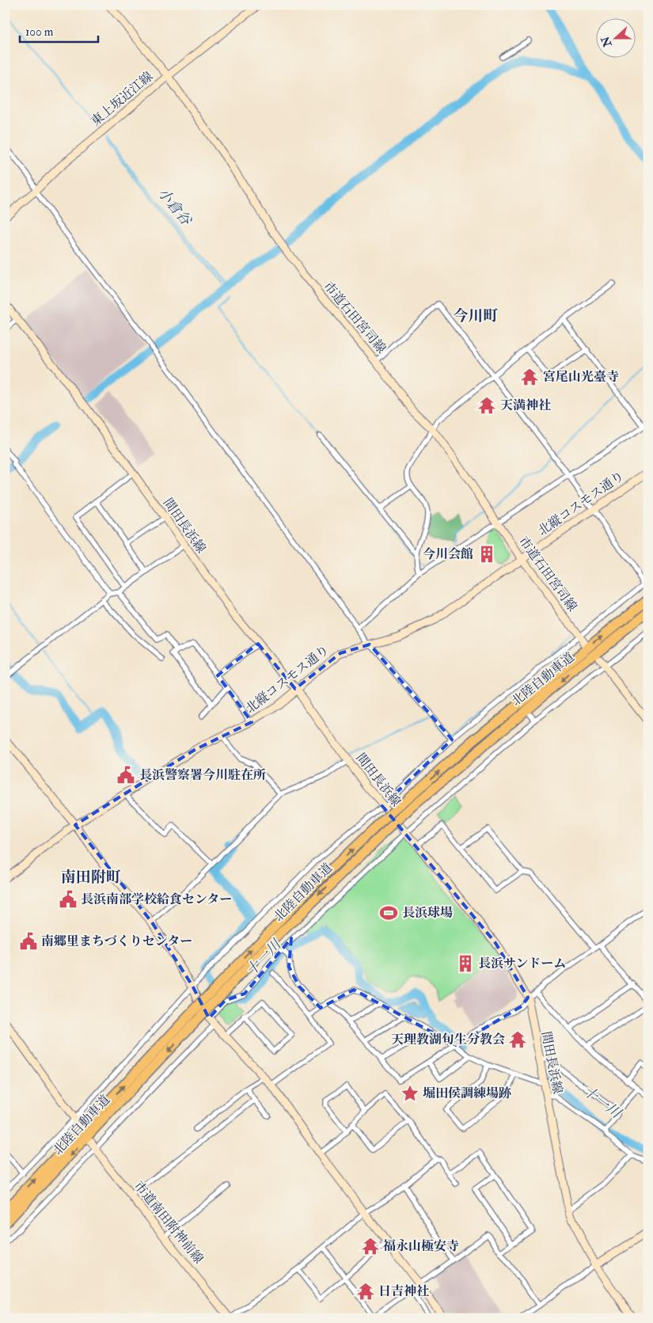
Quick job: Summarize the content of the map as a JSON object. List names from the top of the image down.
{
  "streets": {
    "highway": ["北陸自動車道"],
    "street": [
      "東上坂近江線",
      "市道石田宮司線",
      "北縦コスモス通り",
      "間田長浜線",
      "市道南田附神前線"
    ]
  },
  "crossings": [
    ["東上坂近江線", "市道石田宮司線"],
    ["市道石田宮司線", "北縦コスモス通り"],
    ["北縦コスモス通り", "間田長浜線"]
  ],
  "districts": ["今川町", "南田附町"],
  "water": ["小倉谷", "十一川"],
  "places": {
    "temple": [
      "宮尾山光臺寺",
      "天満神社",
      "天理教湖旬生分教会",
      "福永山極安寺",
      "日吉神社"
    ],
    "building": ["今川会館", "長浜サンドーム"],
    "public building": ["長浜警察署今川駐在所", "長浜南部学校給食センター", "南郷里まちづくりセンター"],
    "sports": ["長浜球場"],
    "place": ["堀田侯調練場跡"]
  },
  "scale_bar": "100 m",
  "north": "left"
}
